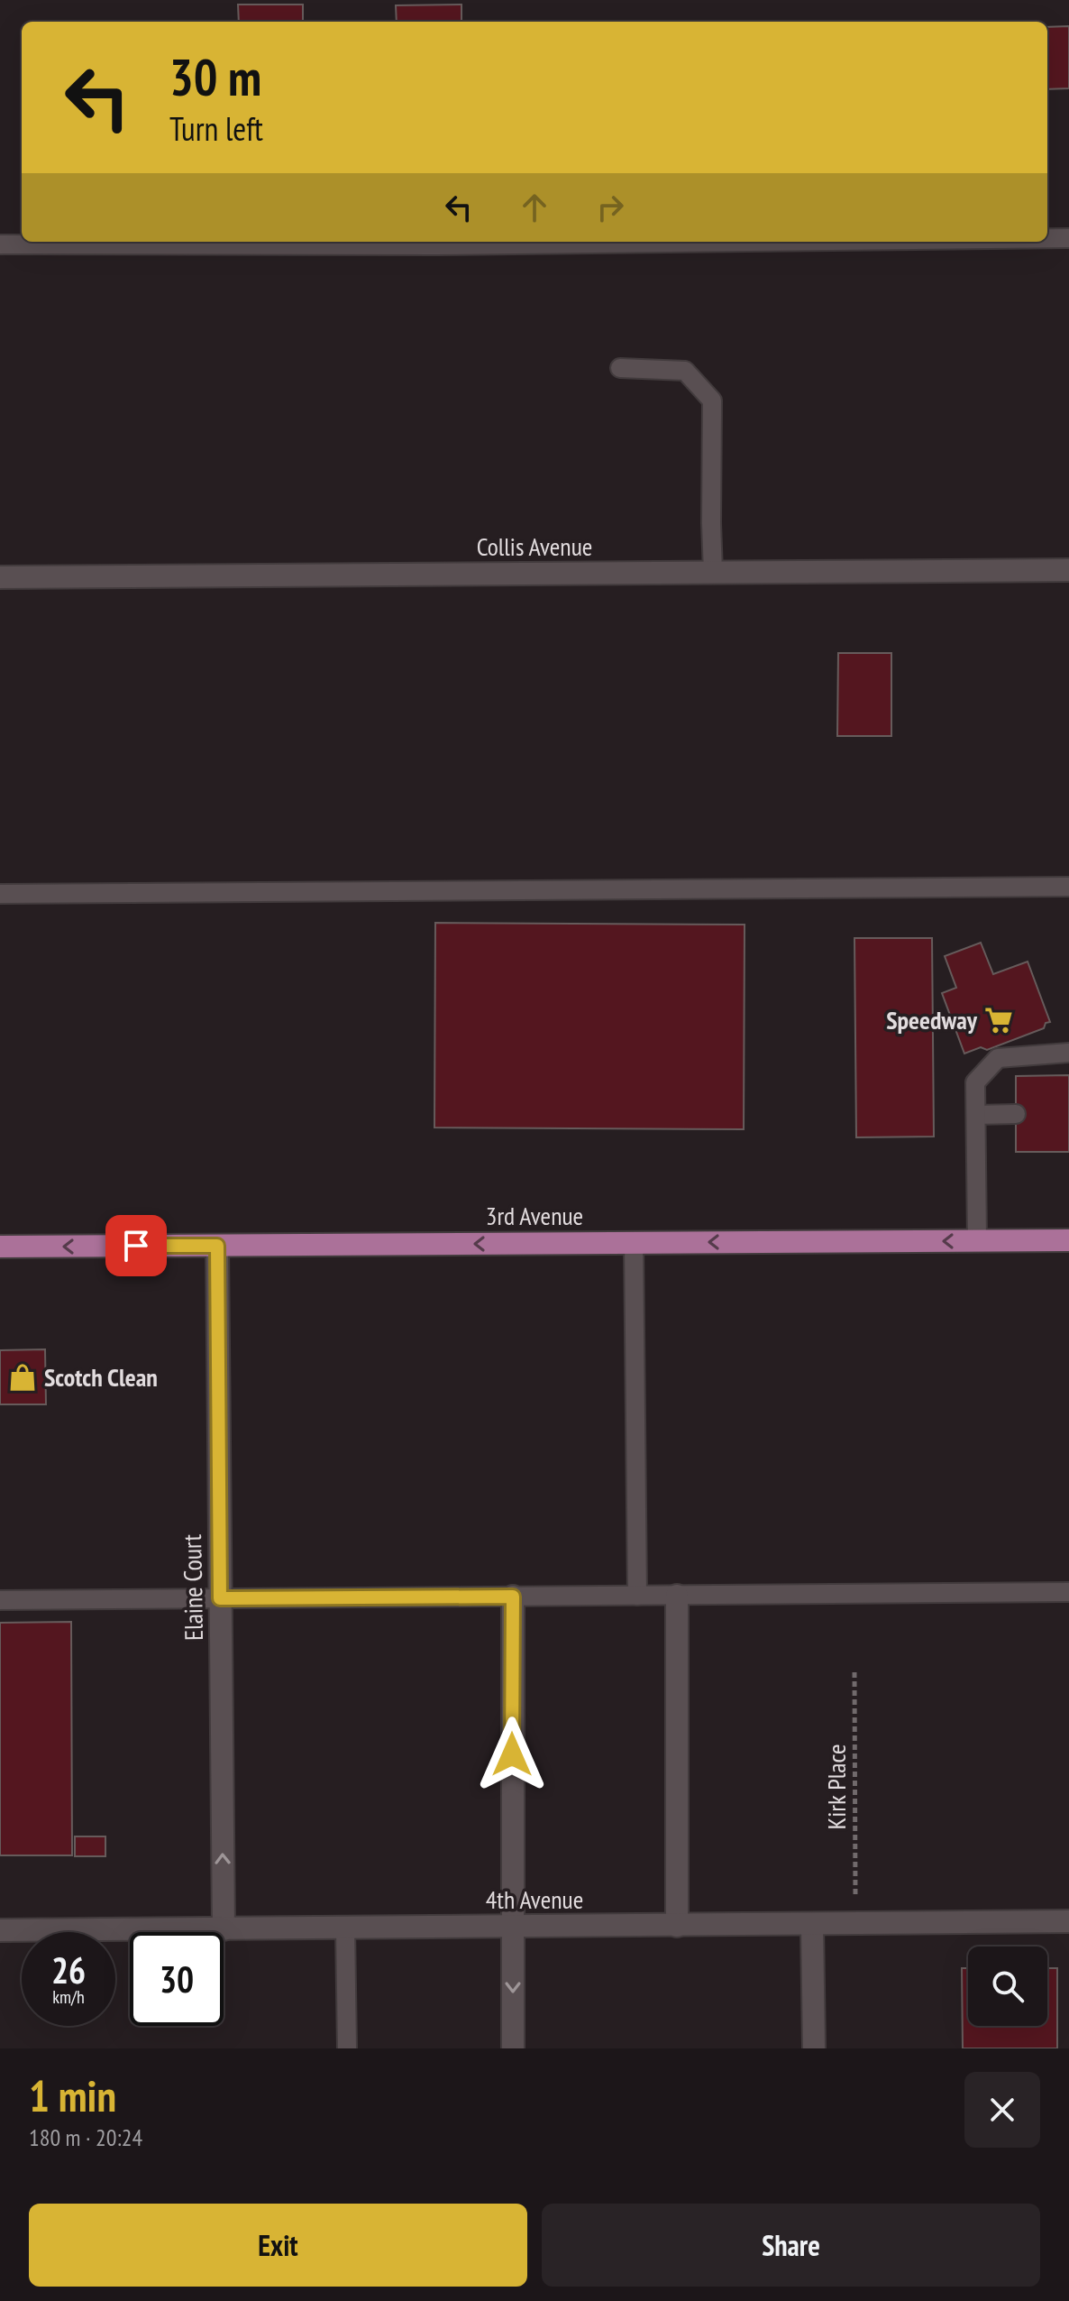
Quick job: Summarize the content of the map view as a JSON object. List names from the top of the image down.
{
  "streets": {
    "main road": ["3rd Avenue"],
    "street": ["Collis Avenue", "Elaine Court", "4th Avenue"],
    "path": ["Kirk Place"]
  },
  "crossings": [
    ["3rd Avenue", "Elaine Court"],
    ["Elaine Court", "4th Avenue"]
  ],
  "one_way": ["3rd Avenue", "Elaine Court"],
  "places": {
    "supermarket": ["Speedway"],
    "shop": ["Scotch Clean"]
  },
  "page": {
    "turn": ["30 m", "Turn left"],
    "speed": "26 km/h",
    "limit": "30",
    "heading": ["1 min", "180 m · 20:24"],
    "buttons": ["Exit", "Share"]
  }
}
